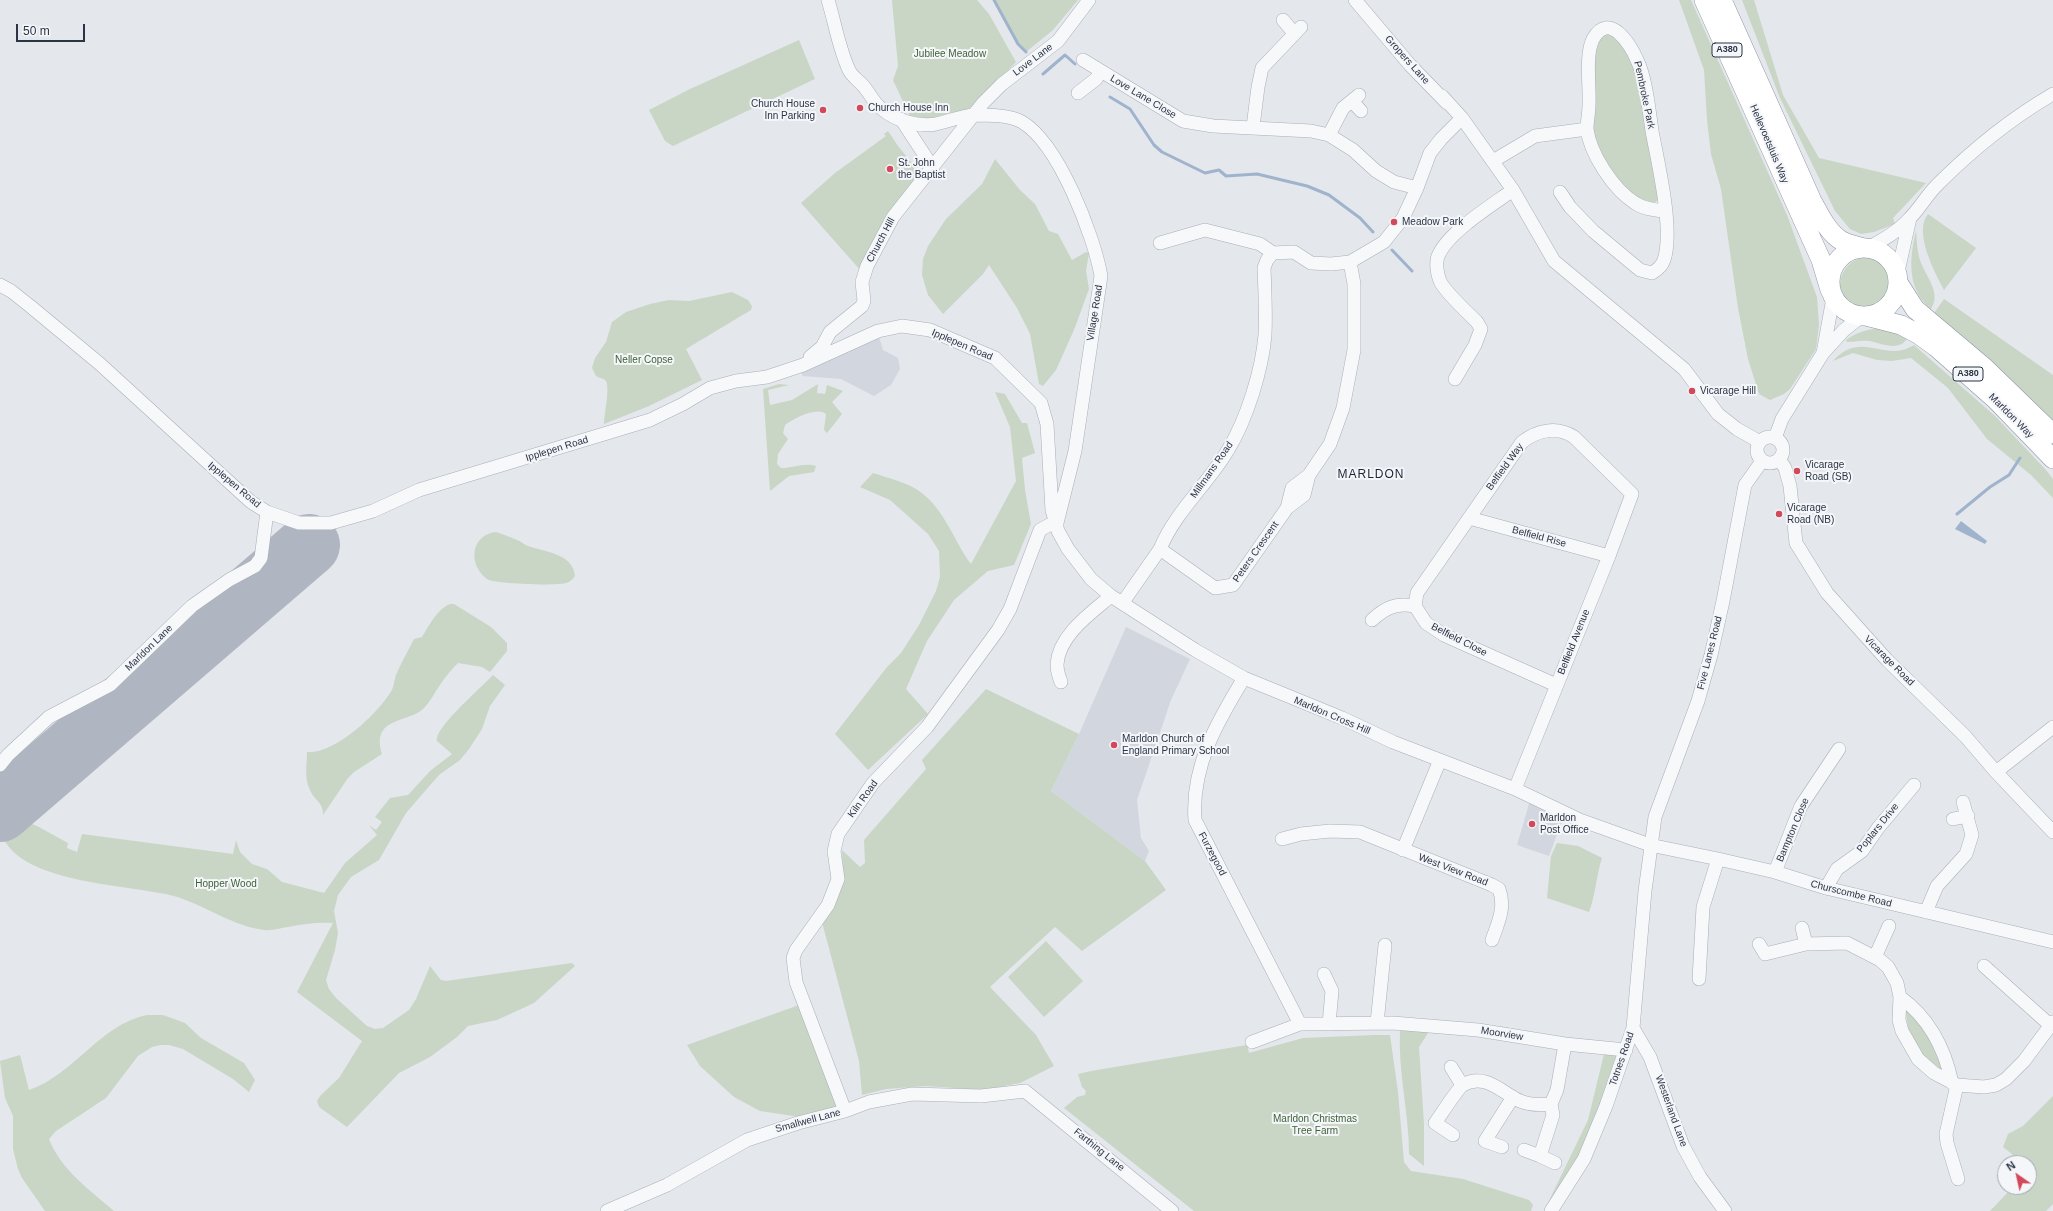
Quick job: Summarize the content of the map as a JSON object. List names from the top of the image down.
{
  "streets": {
    "highway": ["A380", "Hellevoetsluis Way", "Marldon Way"],
    "street": [
      "Love Lane",
      "Gropers Lane",
      "Pembroke Park",
      "Love Lane Close",
      "Church Hill",
      "Village Road",
      "Ipplepen Road",
      "Belfield Way",
      "Millmans Road",
      "Belfield Rise",
      "Peters Crescent",
      "Belfield Close",
      "Belfield Avenue",
      "Marldon Lane",
      "Five Lanes Road",
      "Vicarage Road",
      "Marldon Cross Hill",
      "Kiln Road",
      "Poplars Drive",
      "Bampton Close",
      "Furzegood",
      "West View Road",
      "Churscombe Road",
      "Moorview",
      "Totnes Road",
      "Westerland Lane",
      "Smallwell Lane",
      "Farthing Lane"
    ]
  },
  "crossings": [
    ["Love Lane", "Church Hill"],
    ["Love Lane", "Village Road"],
    ["Hellevoetsluis Way", "Marldon Way"],
    ["Church Hill", "Village Road"],
    ["Church Hill", "Ipplepen Road"],
    ["Village Road", "Ipplepen Road"],
    ["Village Road", "Marldon Cross Hill"],
    ["Village Road", "Kiln Road"],
    ["Ipplepen Road", "Marldon Lane"],
    ["Ipplepen Road", "Marldon Cross Hill"],
    ["Ipplepen Road", "Kiln Road"],
    ["Belfield Way", "Belfield Rise"],
    ["Belfield Way", "Belfield Close"],
    ["Belfield Way", "Belfield Avenue"],
    ["Millmans Road", "Peters Crescent"],
    ["Millmans Road", "Marldon Cross Hill"],
    ["Belfield Rise", "Belfield Avenue"],
    ["Belfield Close", "Belfield Avenue"],
    ["Belfield Avenue", "Marldon Cross Hill"],
    ["Five Lanes Road", "Vicarage Road"],
    ["Five Lanes Road", "Marldon Cross Hill"],
    ["Five Lanes Road", "Churscombe Road"],
    ["Five Lanes Road", "Totnes Road"],
    ["Marldon Cross Hill", "Kiln Road"],
    ["Marldon Cross Hill", "Furzegood"],
    ["Marldon Cross Hill", "Churscombe Road"],
    ["Marldon Cross Hill", "Totnes Road"],
    ["Kiln Road", "Smallwell Lane"],
    ["Poplars Drive", "Churscombe Road"],
    ["Bampton Close", "Churscombe Road"],
    ["Furzegood", "Moorview"],
    ["Churscombe Road", "Totnes Road"],
    ["Moorview", "Totnes Road"],
    ["Totnes Road", "Westerland Lane"],
    ["Smallwell Lane", "Farthing Lane"]
  ],
  "districts": ["MARLDON"],
  "parks": [
    "Jubilee Meadow",
    "Neller Copse",
    "Hopper Wood",
    "Marldon Christmas Tree Farm"
  ],
  "places": [
    "Church House Inn",
    "Church House Inn Parking",
    "St. John the Baptist",
    "Meadow Park",
    "Vicarage Hill",
    "Vicarage Road (SB)",
    "Vicarage Road (NB)",
    "Marldon Church of England Primary School",
    "Marldon Post Office"
  ],
  "scale_bar": "50 m",
  "north": "top left"
}
